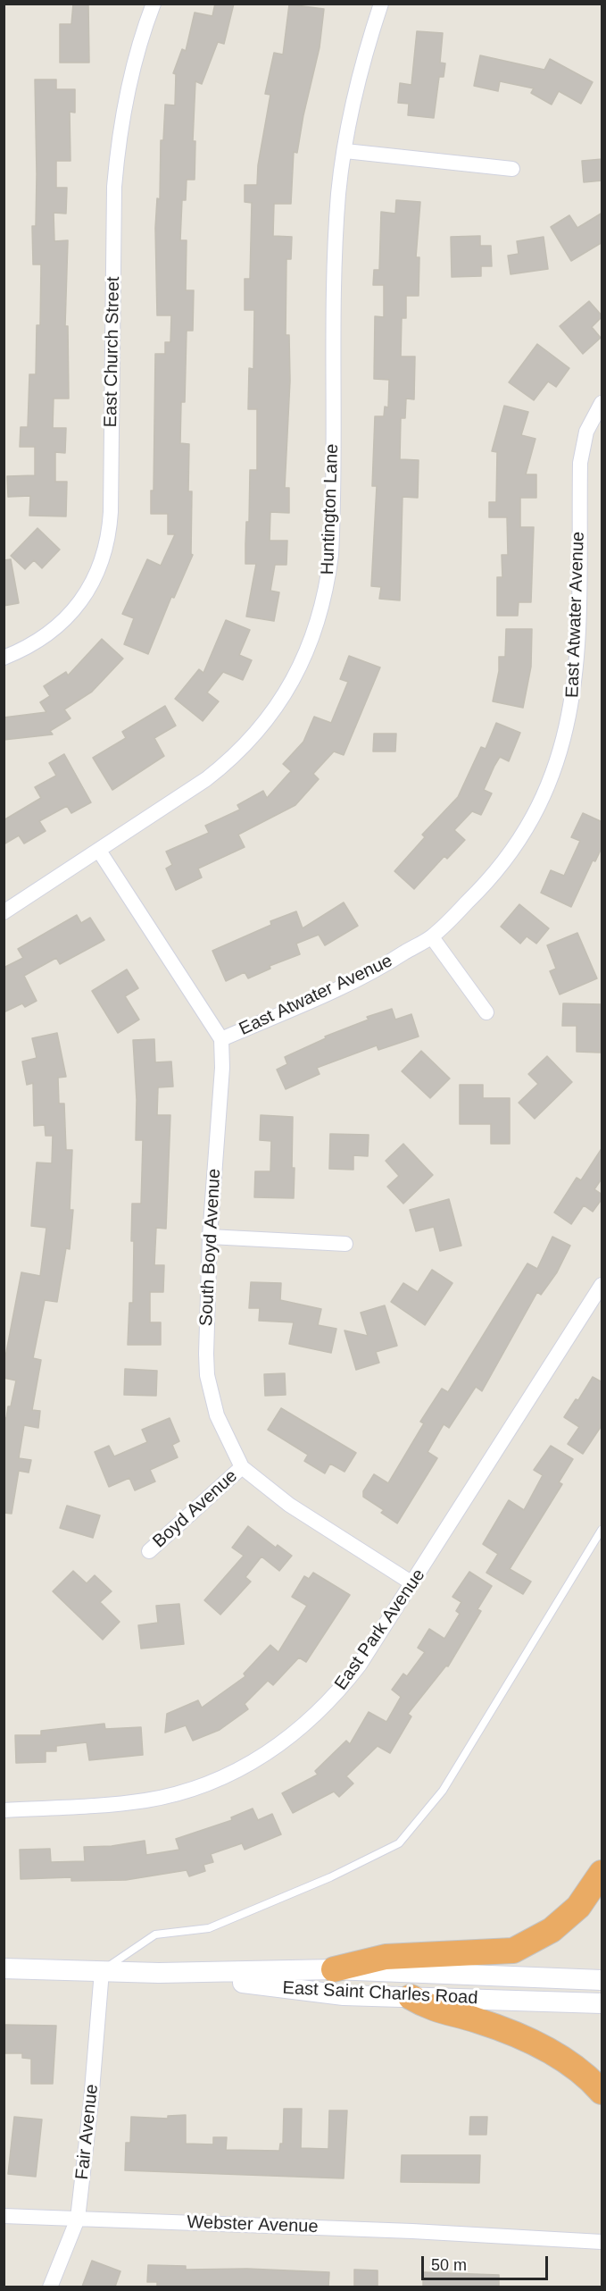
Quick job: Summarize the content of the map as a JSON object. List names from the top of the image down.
{
  "streets": {
    "main road": ["East Saint Charles Road"],
    "street": [
      "East Church Street",
      "Huntington Lane",
      "East Atwater Avenue",
      "South Boyd Avenue",
      "Boyd Avenue",
      "East Park Avenue",
      "Fair Avenue",
      "Webster Avenue"
    ]
  },
  "crossings": [
    ["East Atwater Avenue", "South Boyd Avenue"],
    ["South Boyd Avenue", "Boyd Avenue"],
    ["South Boyd Avenue", "East Park Avenue"],
    ["East Saint Charles Road", "Fair Avenue"],
    ["Fair Avenue", "Webster Avenue"]
  ],
  "scale_bar": "50 m"
}
